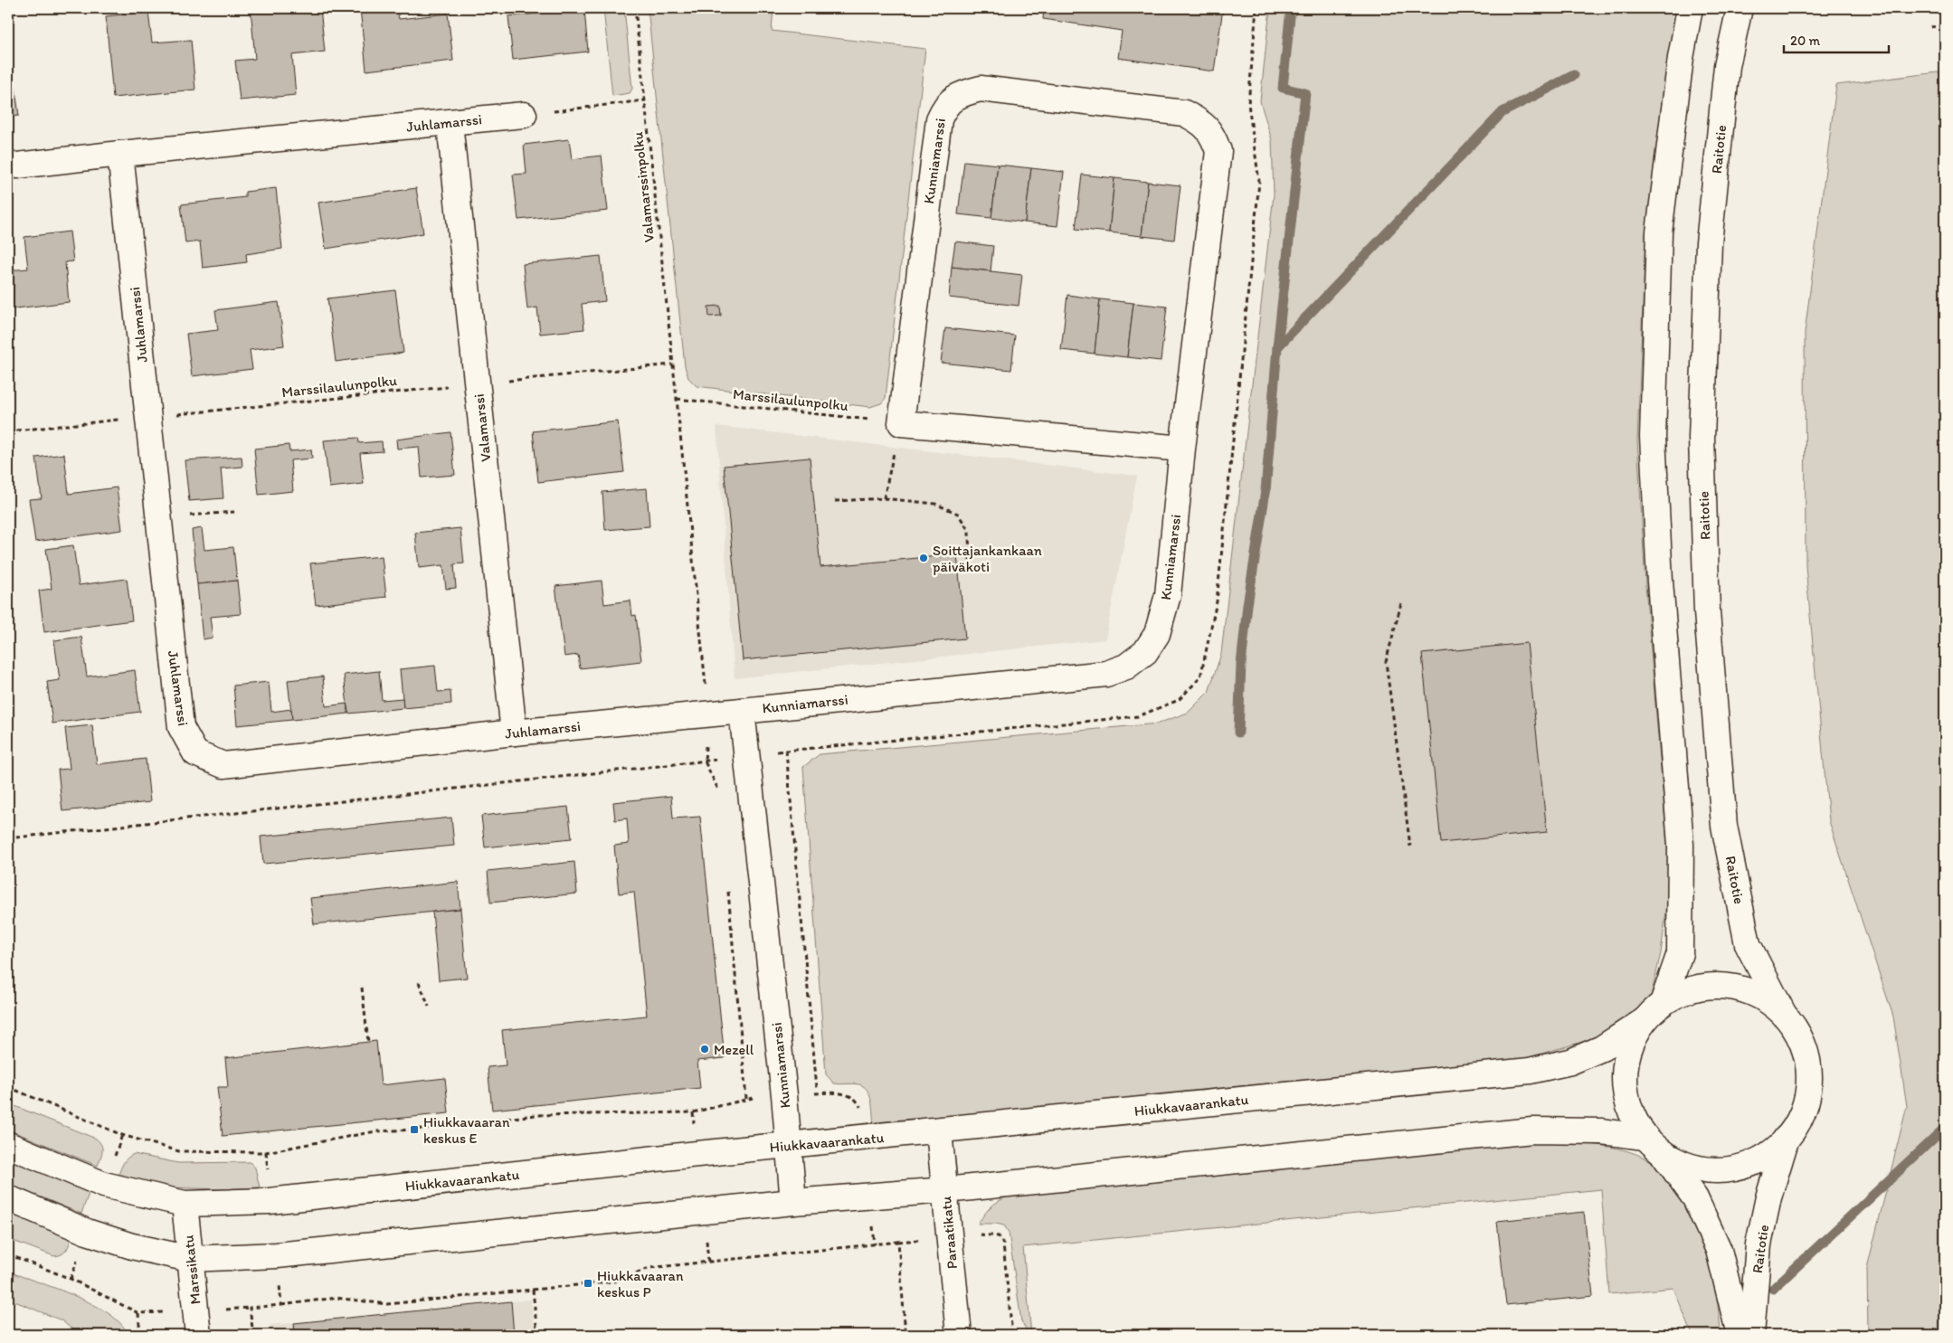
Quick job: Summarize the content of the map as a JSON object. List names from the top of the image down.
{
  "streets": {
    "street": [
      "Juhlamarssi",
      "Raitotie",
      "Kunniamarssi",
      "Valamarssi",
      "Hiukkavaarankatu",
      "Paraatikatu",
      "Marssikatu"
    ],
    "path": ["Valamarssinpolku", "Marssilaulunpolku"]
  },
  "crossings": [
    ["Juhlamarssi", "Kunniamarssi"],
    ["Juhlamarssi", "Marssilaulunpolku"],
    ["Juhlamarssi", "Valamarssi"],
    ["Kunniamarssi", "Marssilaulunpolku"],
    ["Kunniamarssi", "Hiukkavaarankatu"],
    ["Valamarssinpolku", "Marssilaulunpolku"],
    ["Marssilaulunpolku", "Valamarssi"],
    ["Hiukkavaarankatu", "Paraatikatu"],
    ["Hiukkavaarankatu", "Marssikatu"]
  ],
  "places": {
    "other": ["Soittajankankaan päiväkoti", "Mezell"],
    "transit": ["Hiukkavaaran keskus E", "Hiukkavaaran keskus P"]
  },
  "scale_bar": "20 m"
}
